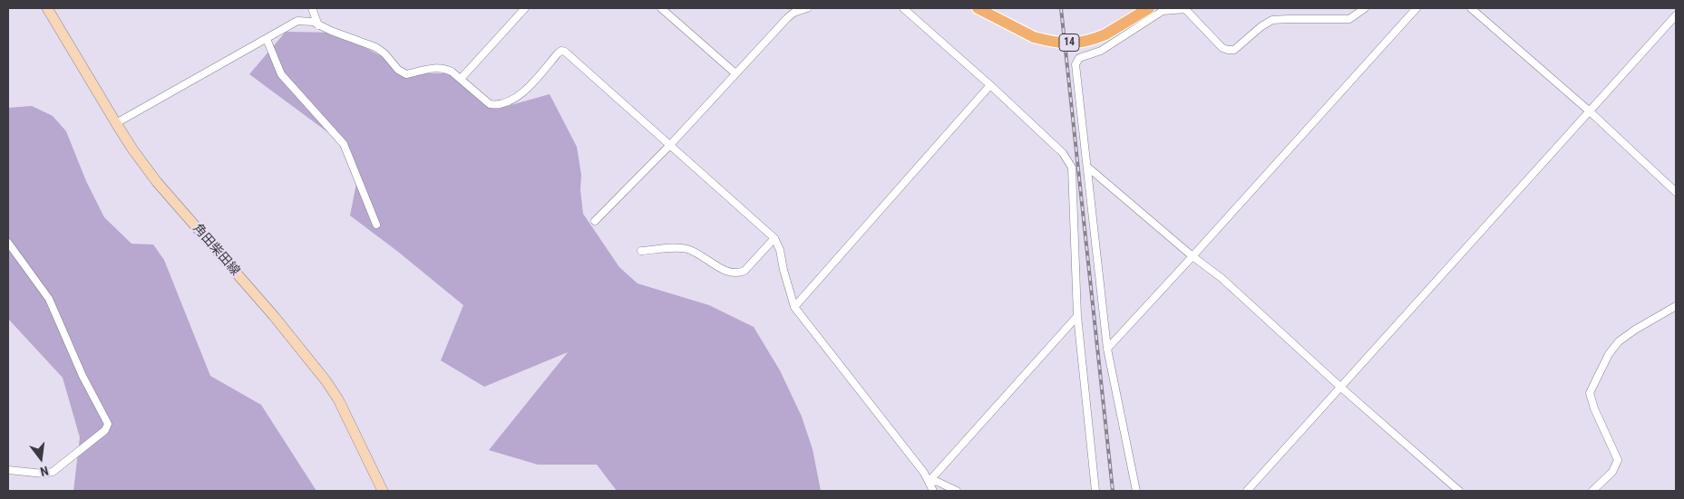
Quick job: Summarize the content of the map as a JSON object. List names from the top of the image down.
{
  "streets": {
    "main road": ["14", "角田柴田線"]
  },
  "north": "bottom"
}
